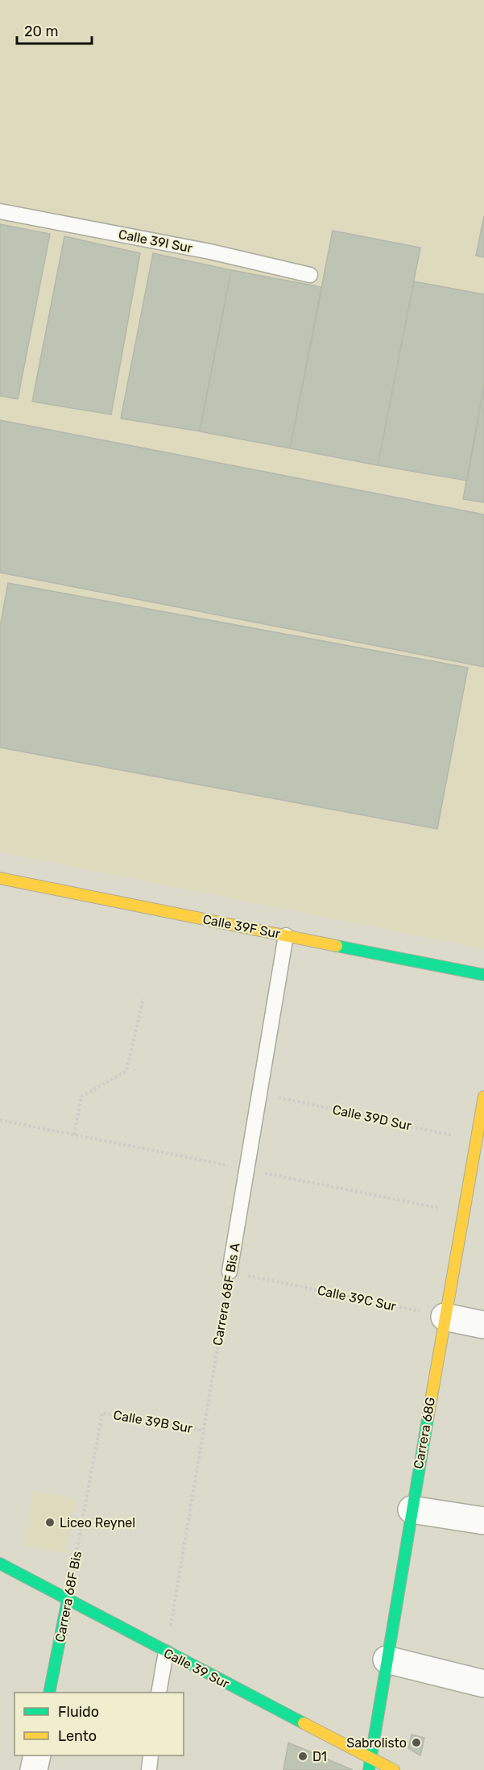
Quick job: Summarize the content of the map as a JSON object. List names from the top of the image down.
{
  "streets": {
    "street": [
      "Calle 39F Sur",
      "Carrera 68G",
      "Carrera 68F Bis",
      "Calle 39 Sur"
    ],
    "lane": ["Calle 39I Sur", "Carrera 68F Bis A"],
    "path": ["Calle 39D Sur", "Calle 39C Sur", "Calle 39B Sur"]
  },
  "crossings": [
    ["Calle 39F Sur", "Carrera 68F Bis A"],
    ["Calle 39D Sur", "Carrera 68F Bis A"],
    ["Calle 39D Sur", "Carrera 68G"],
    ["Carrera 68F Bis A", "Calle 39C Sur"],
    ["Carrera 68F Bis A", "Calle 39B Sur"],
    ["Carrera 68F Bis A", "Calle 39 Sur"],
    ["Calle 39C Sur", "Carrera 68G"],
    ["Calle 39B Sur", "Carrera 68F Bis"],
    ["Carrera 68G", "Calle 39 Sur"],
    ["Carrera 68F Bis", "Calle 39 Sur"]
  ],
  "places": ["Liceo Reynel", "Sabrolisto", "D1"],
  "legend": ["Fluido", "Lento"],
  "scale_bar": "20 m"
}
